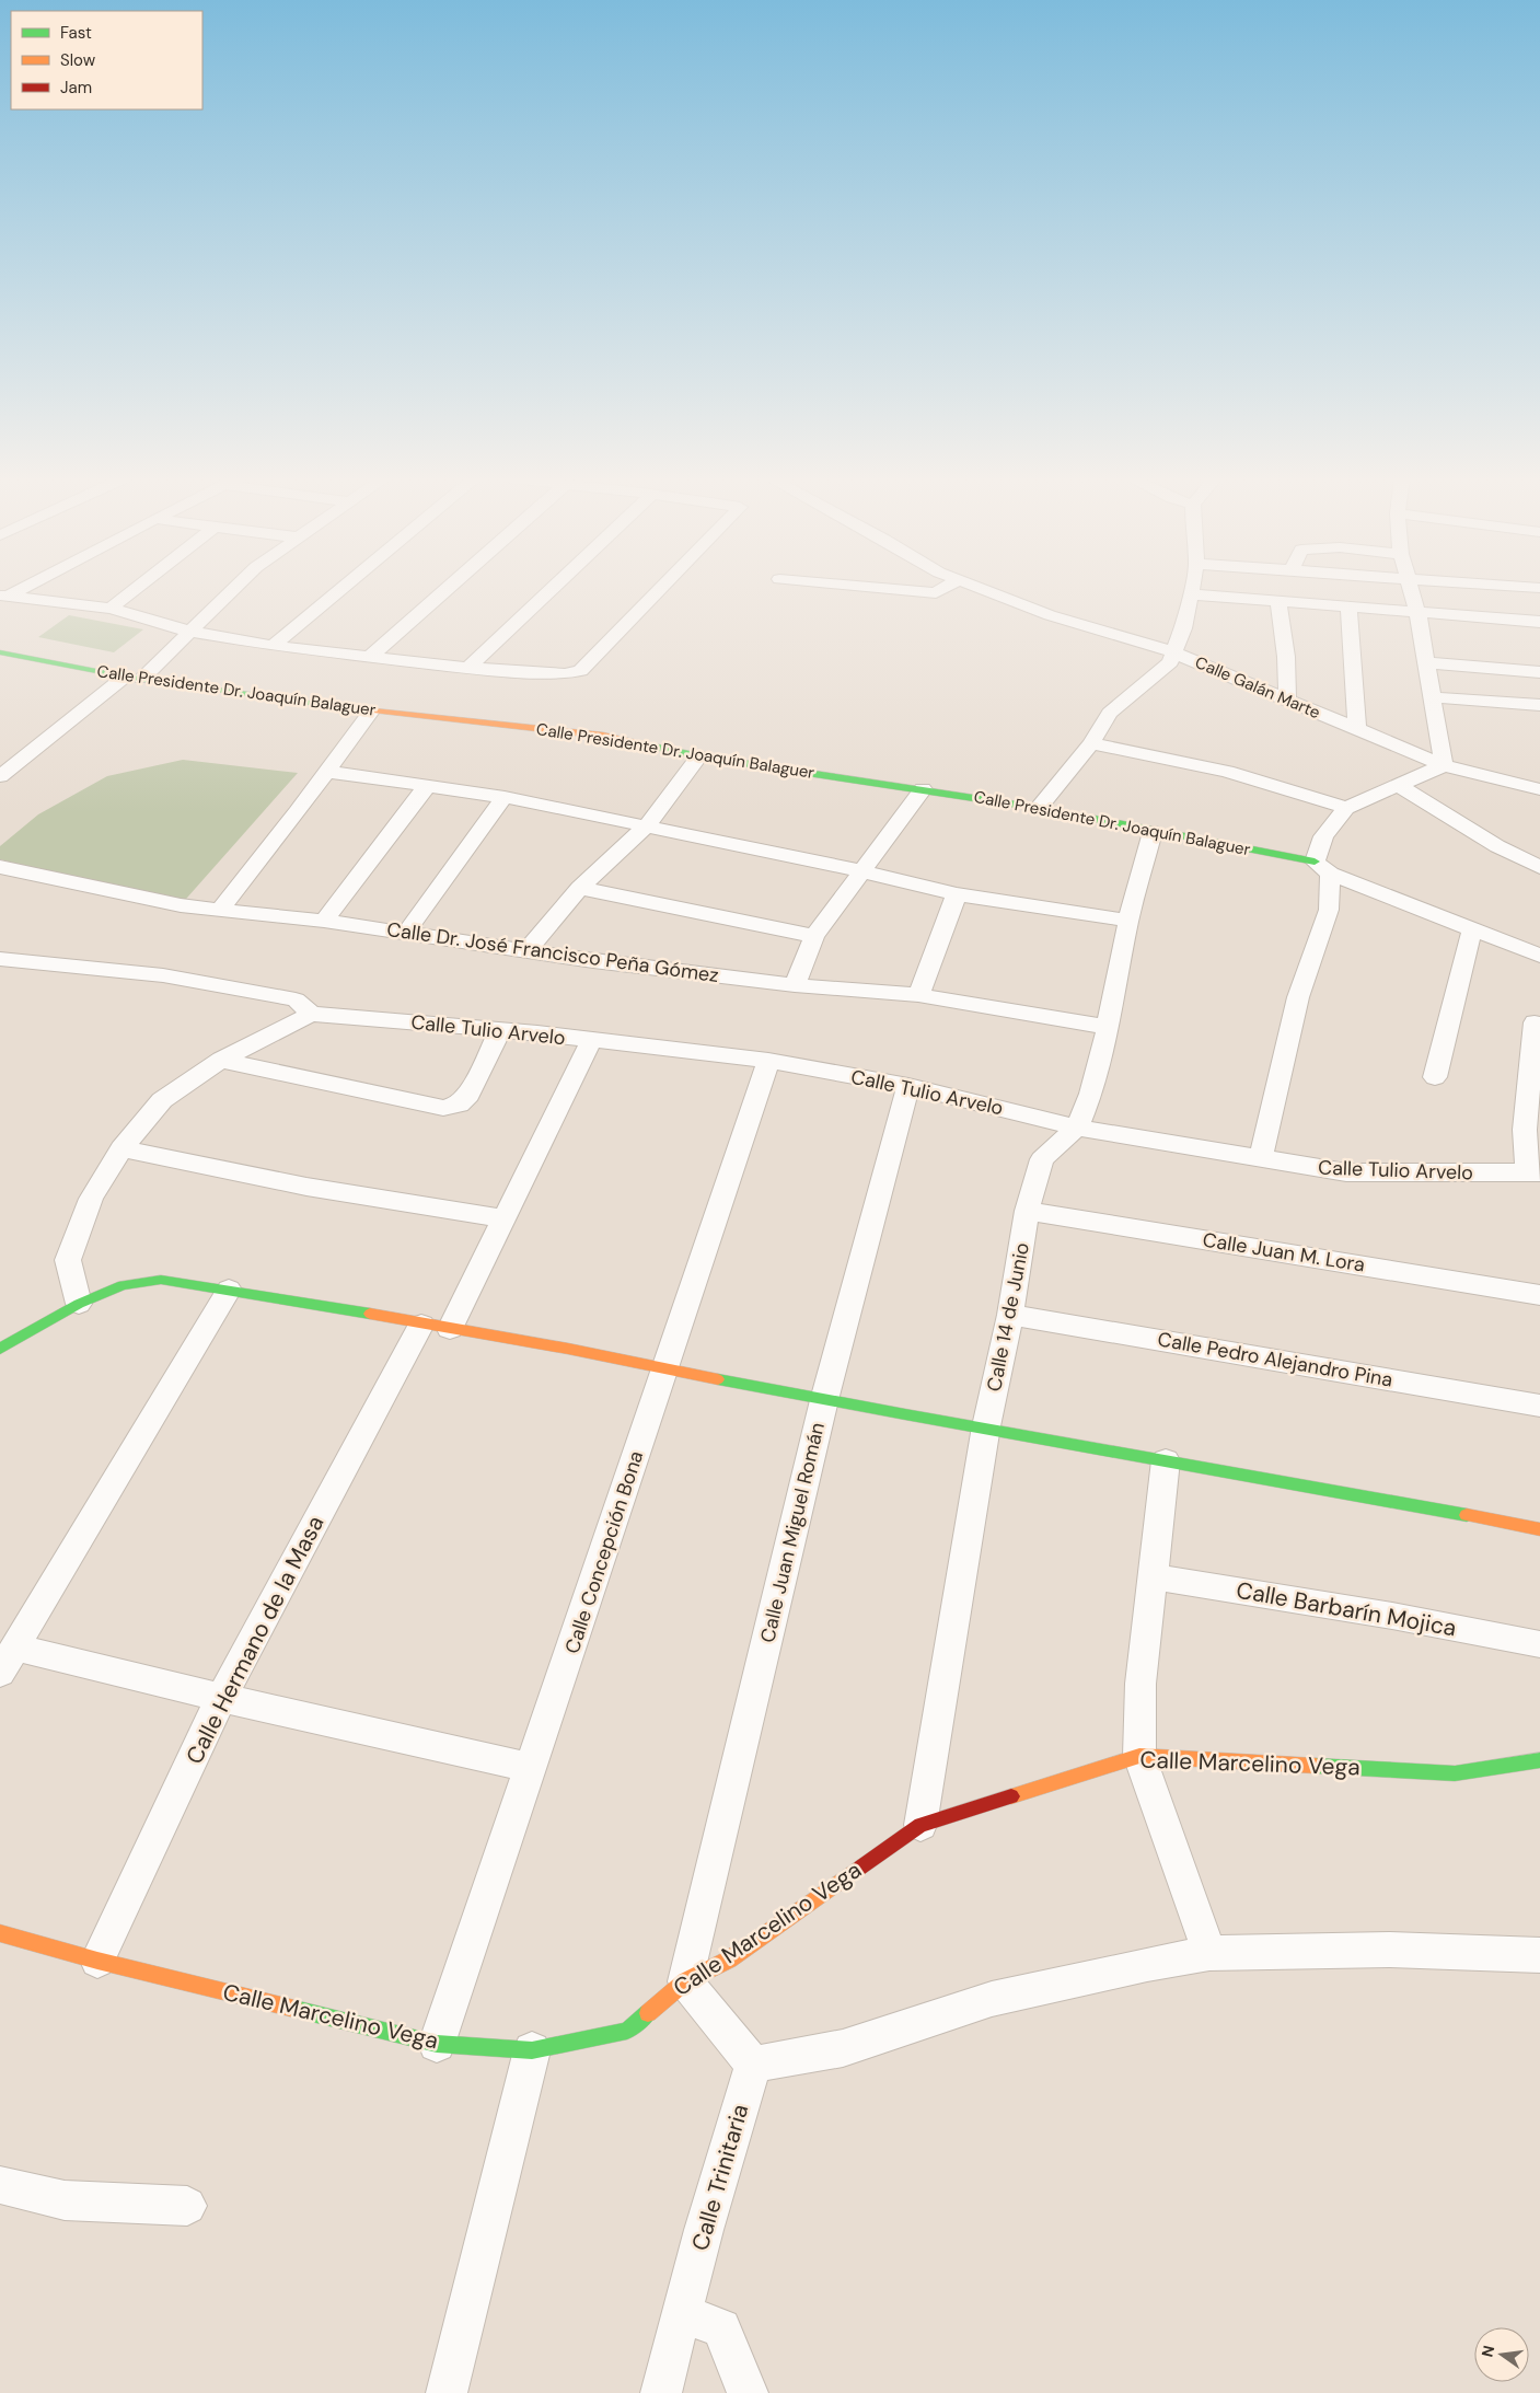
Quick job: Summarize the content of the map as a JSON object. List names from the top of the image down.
{
  "streets": {
    "street": [
      "Calle Galán Marte",
      "Calle Presidente Dr. Joaquín Balaguer",
      "Calle Dr. José Francisco Peña Gómez",
      "Calle Tulio Arvelo",
      "Calle Juan M. Lora",
      "Calle 14 de Junio",
      "Calle Pedro Alejandro Pina",
      "Calle Juan Miguel Román",
      "Calle Concepción Bona",
      "Calle Barbarín Mojica",
      "Calle Hermano de la Masa",
      "Calle Marcelino Vega",
      "Calle Trinitaria"
    ]
  },
  "crossings": [
    ["Calle Presidente Dr. Joaquín Balaguer", "Calle 14 de Junio"],
    ["Calle Dr. José Francisco Peña Gómez", "Calle 14 de Junio"],
    ["Calle Tulio Arvelo", "Calle 14 de Junio"],
    ["Calle Tulio Arvelo", "Calle Juan Miguel Román"],
    ["Calle Tulio Arvelo", "Calle Concepción Bona"],
    ["Calle Tulio Arvelo", "Calle Hermano de la Masa"],
    ["Calle Juan M. Lora", "Calle 14 de Junio"],
    ["Calle 14 de Junio", "Calle Pedro Alejandro Pina"],
    ["Calle 14 de Junio", "Calle Marcelino Vega"],
    ["Calle Juan Miguel Román", "Calle Marcelino Vega"],
    ["Calle Concepción Bona", "Calle Marcelino Vega"],
    ["Calle Hermano de la Masa", "Calle Marcelino Vega"]
  ],
  "legend": ["Fast", "Slow", "Jam"],
  "north": "left"
}
